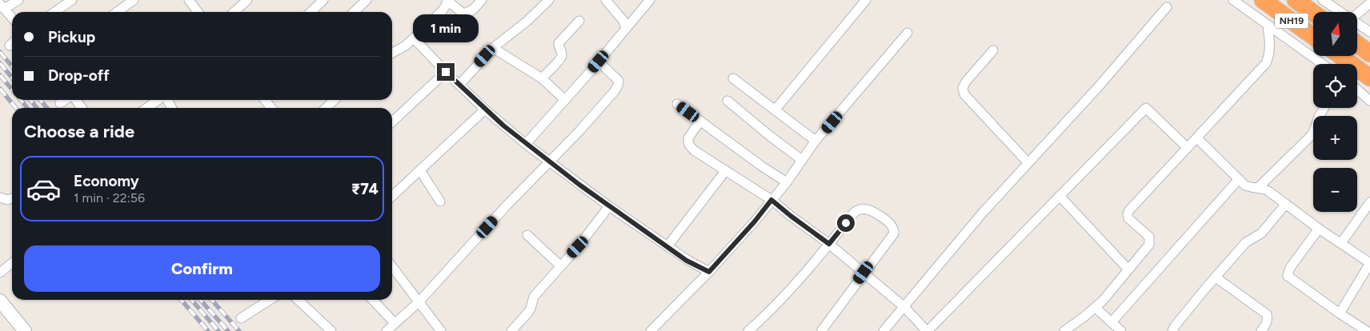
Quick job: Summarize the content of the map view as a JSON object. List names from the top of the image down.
{
  "streets": {
    "highway": ["NH19"]
  },
  "north": "top",
  "page": {
    "map_buttons": ["+", "−"],
    "banner": ["Pickup", "Drop-off"],
    "bubble": "1 min",
    "heading": "Choose a ride",
    "list": [
      {
        "name": "Economy",
        "note": "1 min · 22:56",
        "value": "₹74"
      }
    ],
    "buttons": "Confirm"
  }
}
